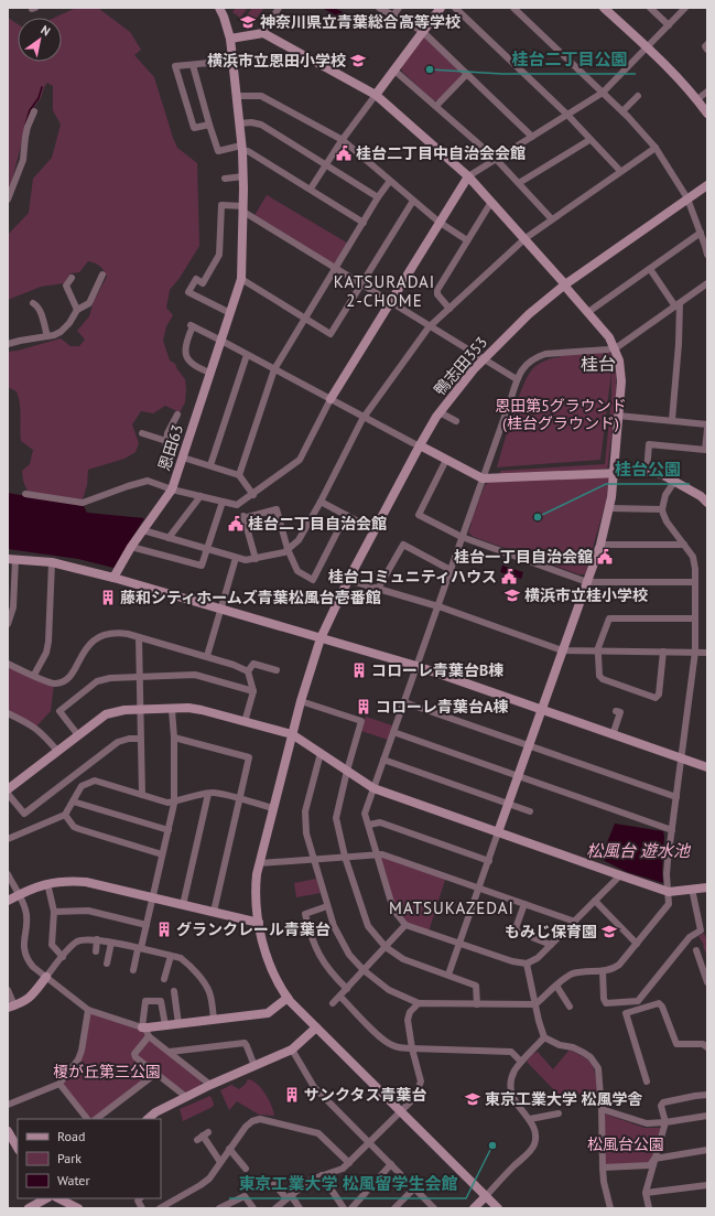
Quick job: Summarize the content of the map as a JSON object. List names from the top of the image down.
{
  "streets": {
    "street": ["鴨志田353", "恩田63"]
  },
  "districts": ["KATSURADAI 2-CHOME", "桂台", "MATSUKAZEDAI"],
  "water": ["松風台 遊水池"],
  "parks": ["恩田第5グラウンド (桂台グラウンド)", "榎が丘第三公園", "松風台公園"],
  "places": {
    "school or university": [
      "神奈川県立青葉総合高等学校",
      "横浜市立恩田小学校",
      "横浜市立桂小学校",
      "もみじ保育園",
      "東京工業大学 松風学舎"
    ],
    "other": ["桂台二丁目公園", "桂台公園", "東京工業大学 松風留学生会館"],
    "public building": [
      "桂台二丁目中自治会会館",
      "桂台二丁目自治会館",
      "桂台一丁目自治会舘",
      "桂台コミュニティハウス"
    ],
    "building": [
      "藤和シティホームズ青葉松風台壱番館",
      "コローレ青葉台B棟",
      "コローレ青葉台A棟",
      "グランクレール青葉台",
      "サンクタス青葉台"
    ]
  },
  "legend": ["Road", "Park", "Water"],
  "north": "top right"
}
